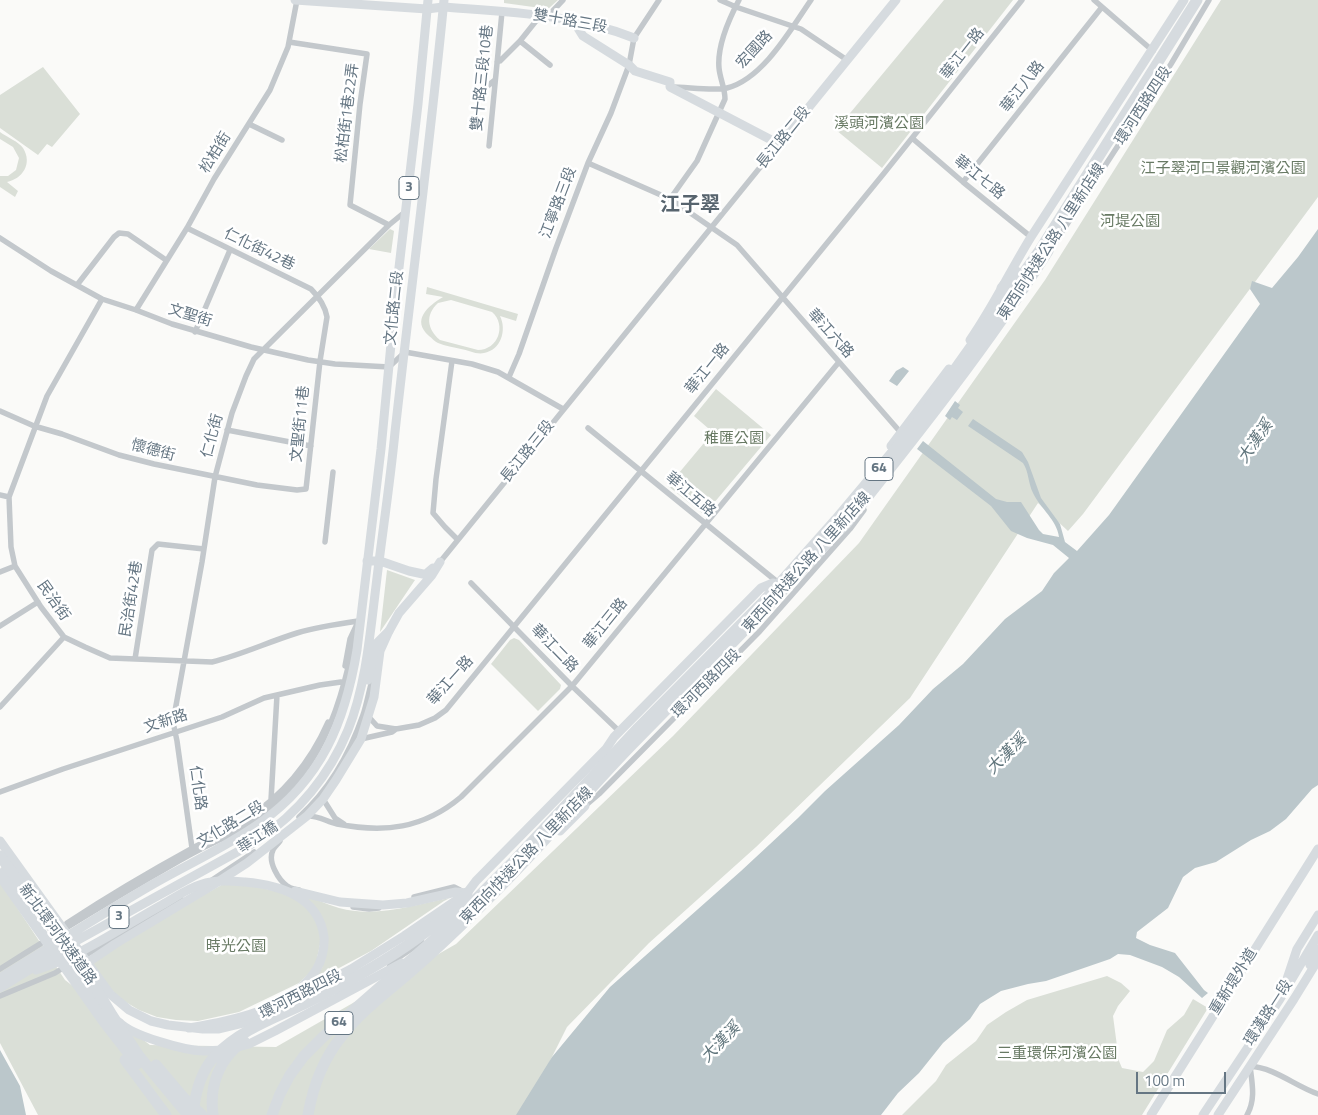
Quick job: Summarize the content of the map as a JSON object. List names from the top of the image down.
{
  "streets": {
    "highway": ["東西向快速公路 八里新店線", "64", "新北環河快速道路"],
    "main road": [
      "雙十路三段",
      "環河西路四段",
      "長江路二段",
      "3",
      "文化路二段",
      "長江路三段",
      "華江橋",
      "重新堤外道",
      "環漢路一段"
    ],
    "street": [
      "宏國路",
      "華江一路",
      "雙十路三段10巷",
      "華江八路",
      "松柏街1巷22弄",
      "松柏街",
      "華江七路",
      "江寧路三段",
      "仁化街42巷",
      "文聖街",
      "華江六路",
      "文聖街11巷",
      "仁化街",
      "懷德街",
      "華江五路",
      "民治街42巷",
      "民治街",
      "華江三路",
      "華江二路",
      "文新路",
      "仁化路"
    ]
  },
  "crossings": [
    ["雙十路三段", "雙十路三段10巷"],
    ["雙十路三段", "松柏街"],
    ["雙十路三段", "江寧路三段"],
    ["雙十路三段", "文化路二段"],
    ["華江一路", "華江七路"],
    ["華江一路", "華江六路"],
    ["華江一路", "華江五路"],
    ["華江一路", "華江二路"],
    ["華江八路", "華江七路"],
    ["環河西路四段", "華江七路"],
    ["環河西路四段", "東西向快速公路 八里新店線"],
    ["環河西路四段", "文化路二段"],
    ["環河西路四段", "華江六路"],
    ["環河西路四段", "64"],
    ["環河西路四段", "華江五路"],
    ["環河西路四段", "華江二路"],
    ["松柏街1巷22弄", "松柏街"],
    ["松柏街1巷22弄", "仁化街"],
    ["長江路二段", "華江六路"],
    ["長江路二段", "長江路三段"],
    ["松柏街", "仁化街42巷"],
    ["松柏街", "文聖街"],
    ["江寧路三段", "華江六路"],
    ["東西向快速公路 八里新店線", "64"],
    ["仁化街42巷", "文聖街11巷"],
    ["仁化街42巷", "仁化街"],
    ["文化路二段", "文聖街"],
    ["文化路二段", "仁化街"],
    ["文化路二段", "民治街"],
    ["文化路二段", "文新路"],
    ["文化路二段", "仁化路"],
    ["文化路二段", "華江橋"],
    ["文聖街", "文聖街11巷"],
    ["文聖街", "仁化街"],
    ["文聖街", "民治街"],
    ["華江六路", "華江三路"],
    ["文聖街11巷", "仁化街"],
    ["文聖街11巷", "懷德街"],
    ["仁化街", "懷德街"],
    ["仁化街", "民治街42巷"],
    ["仁化街", "民治街"],
    ["仁化街", "文新路"],
    ["仁化街", "仁化路"],
    ["懷德街", "民治街"],
    ["華江五路", "華江三路"],
    ["民治街42巷", "民治街"],
    ["華江三路", "華江二路"],
    ["文新路", "仁化路"]
  ],
  "districts": ["江子翠"],
  "water": ["大漢溪"],
  "parks": [
    "溪頭河濱公園",
    "江子翠河口景觀河濱公園",
    "河堤公園",
    "稚匯公園",
    "時光公園",
    "三重環保河濱公園"
  ],
  "scale_bar": "100 m"
}
